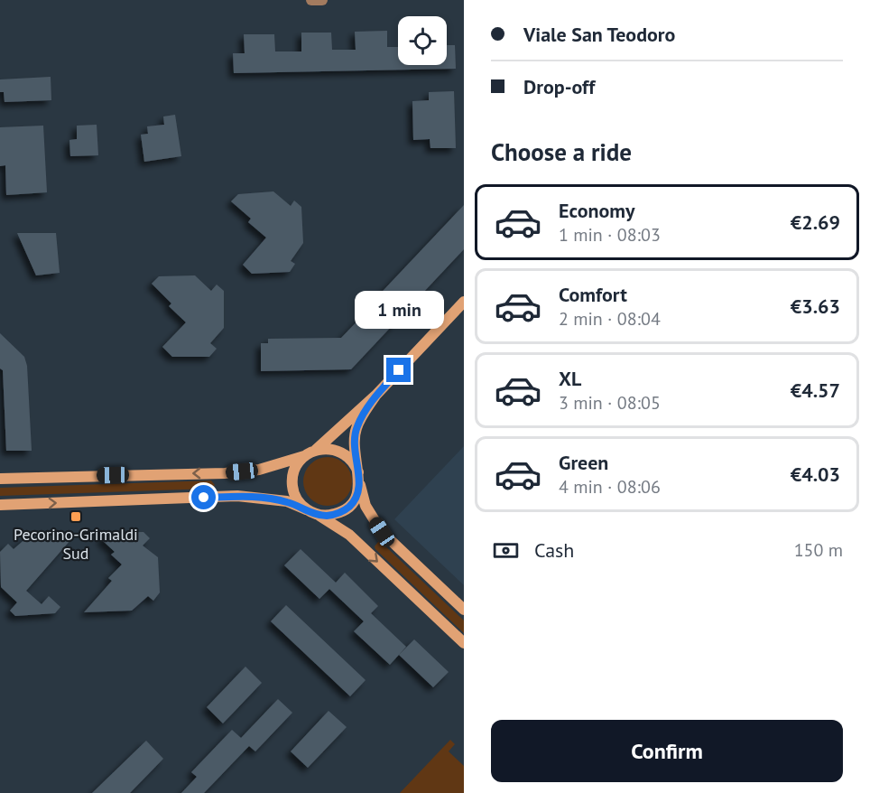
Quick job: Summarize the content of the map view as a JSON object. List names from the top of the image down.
{
  "places": {
    "transit": ["Pecorino-Grimaldi Sud"]
  },
  "page": {
    "banner": ["Viale San Teodoro", "Drop-off"],
    "heading": "Choose a ride",
    "list": [
      {
        "name": "Economy",
        "note": "1 min · 08:03",
        "value": "€2.69"
      },
      {
        "name": "Comfort",
        "note": "2 min · 08:04",
        "value": "€3.63"
      },
      {
        "name": "XL",
        "note": "3 min · 08:05",
        "value": "€4.57"
      },
      {
        "name": "Green",
        "note": "4 min · 08:06",
        "value": "€4.03"
      }
    ],
    "bubble": "1 min",
    "pay": ["Cash", "150 m"],
    "buttons": "Confirm"
  }
}
